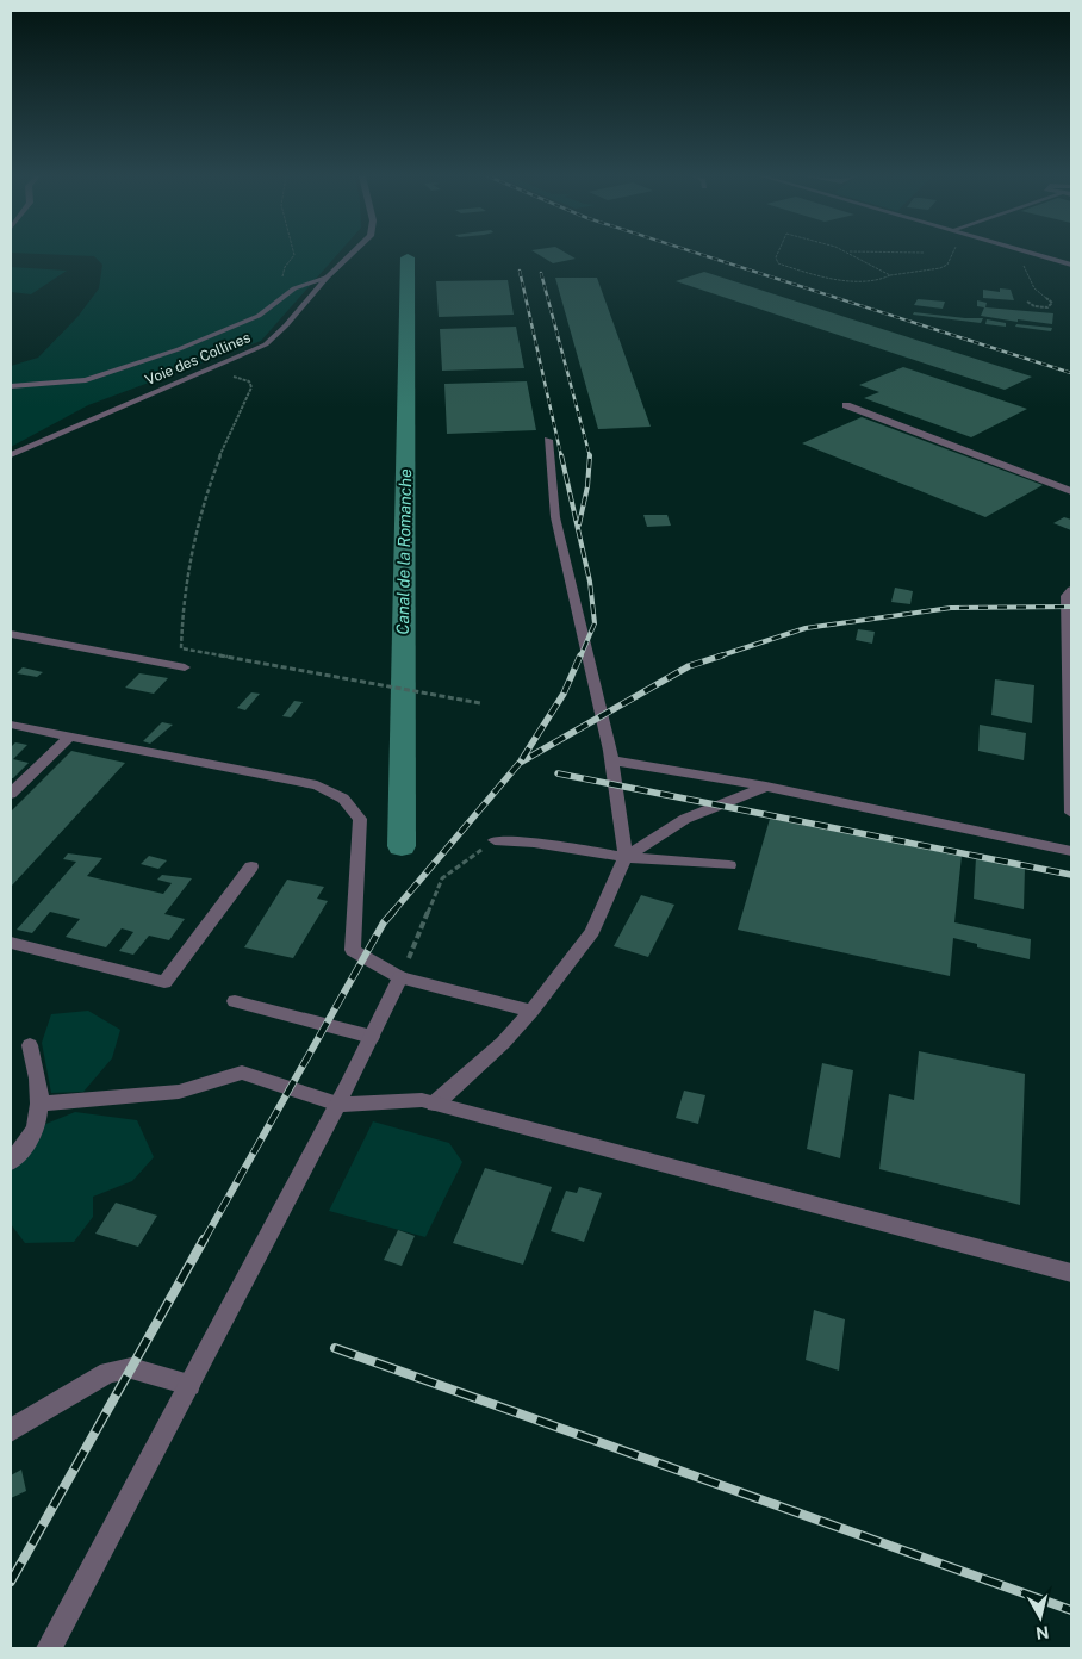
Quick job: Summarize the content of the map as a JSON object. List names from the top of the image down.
{
  "streets": {
    "street": ["Voie des Collines"]
  },
  "water": ["Canal de la Romanche"],
  "north": "bottom"
}
